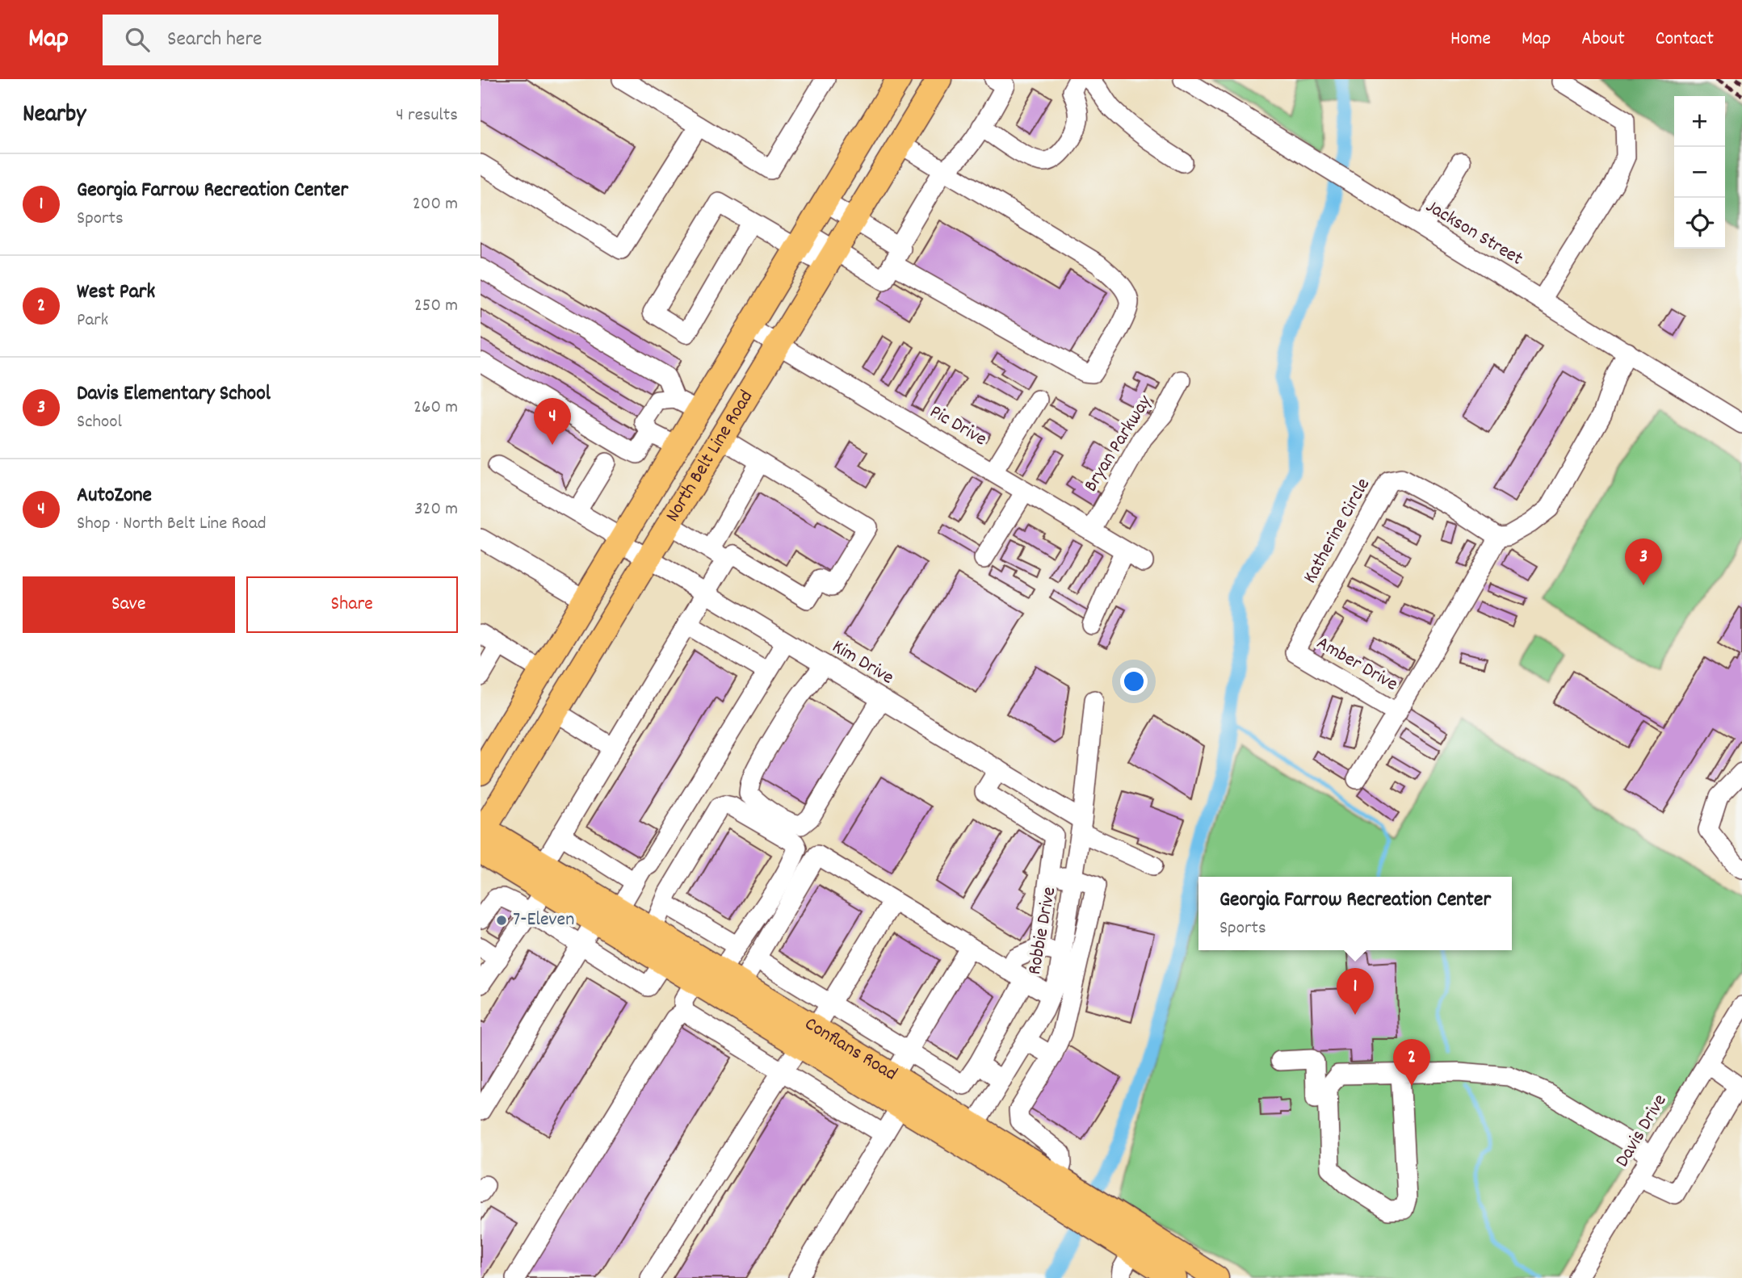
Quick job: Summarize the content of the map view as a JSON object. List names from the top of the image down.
{
  "streets": {
    "main road": ["North Belt Line Road", "Conflans Road"],
    "street": [
      "Jackson Street",
      "Pic Drive",
      "Bryan Parkway",
      "Katherine Circle",
      "Kim Drive",
      "Amber Drive",
      "Robbie Drive",
      "Davis Drive"
    ]
  },
  "crossings": [
    ["Pic Drive", "Bryan Parkway"],
    ["Pic Drive", "North Belt Line Road"],
    ["North Belt Line Road", "Kim Drive"],
    ["North Belt Line Road", "Conflans Road"],
    ["Katherine Circle", "Amber Drive"],
    ["Kim Drive", "Robbie Drive"],
    ["Robbie Drive", "Conflans Road"]
  ],
  "places": ["7-Eleven"],
  "page": {
    "header": "Map",
    "search": "Search here",
    "nav": [
      "Home",
      "Map",
      "About",
      "Contact"
    ],
    "heading": ["Nearby", "4 results"],
    "map_buttons": ["+", "−"],
    "list": [
      {
        "mark": "1",
        "name": "Georgia Farrow Recreation Center",
        "note": "Sports",
        "value": "200 m"
      },
      {
        "mark": "2",
        "name": "West Park",
        "note": "Park",
        "value": "250 m"
      },
      {
        "mark": "3",
        "name": "Davis Elementary School",
        "note": "School",
        "value": "260 m"
      },
      {
        "mark": "4",
        "name": "AutoZone",
        "note": "Shop · North Belt Line Road",
        "value": "320 m"
      }
    ],
    "pins": [
      "4",
      "3",
      "1",
      "2"
    ],
    "buttons": ["Save", "Share"],
    "popup": ["Georgia Farrow Recreation Center", "Sports"]
  }
}
